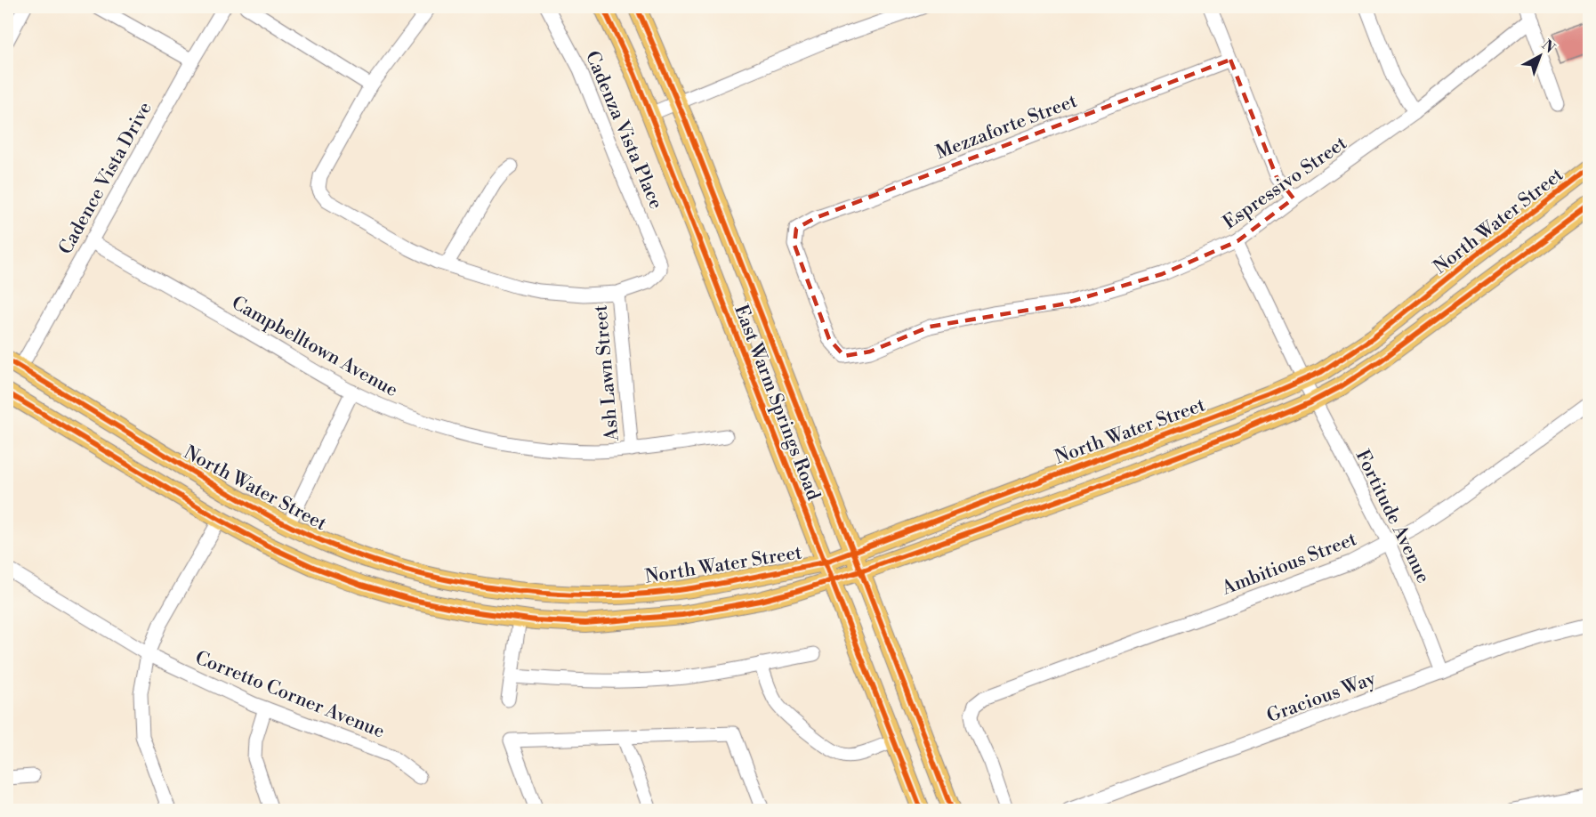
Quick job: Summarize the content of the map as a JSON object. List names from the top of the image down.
{
  "streets": {
    "main road": ["North Water Street", "East Warm Springs Road"],
    "street": [
      "Mezzaforte Street",
      "Cadenza Vista Place",
      "Cadence Vista Drive",
      "Espressivo Street",
      "Campbelltown Avenue",
      "Ash Lawn Street",
      "Fortitude Avenue",
      "Ambitious Street",
      "Corretto Corner Avenue",
      "Gracious Way"
    ]
  },
  "crossings": [
    ["Mezzaforte Street", "Espressivo Street"],
    ["Cadenza Vista Place", "Ash Lawn Street"],
    ["Cadence Vista Drive", "North Water Street"],
    ["Cadence Vista Drive", "Campbelltown Avenue"],
    ["Espressivo Street", "Fortitude Avenue"],
    ["North Water Street", "East Warm Springs Road"],
    ["North Water Street", "Fortitude Avenue"],
    ["Campbelltown Avenue", "Ash Lawn Street"],
    ["Fortitude Avenue", "Ambitious Street"],
    ["Fortitude Avenue", "Gracious Way"]
  ],
  "north": "top right"
}
